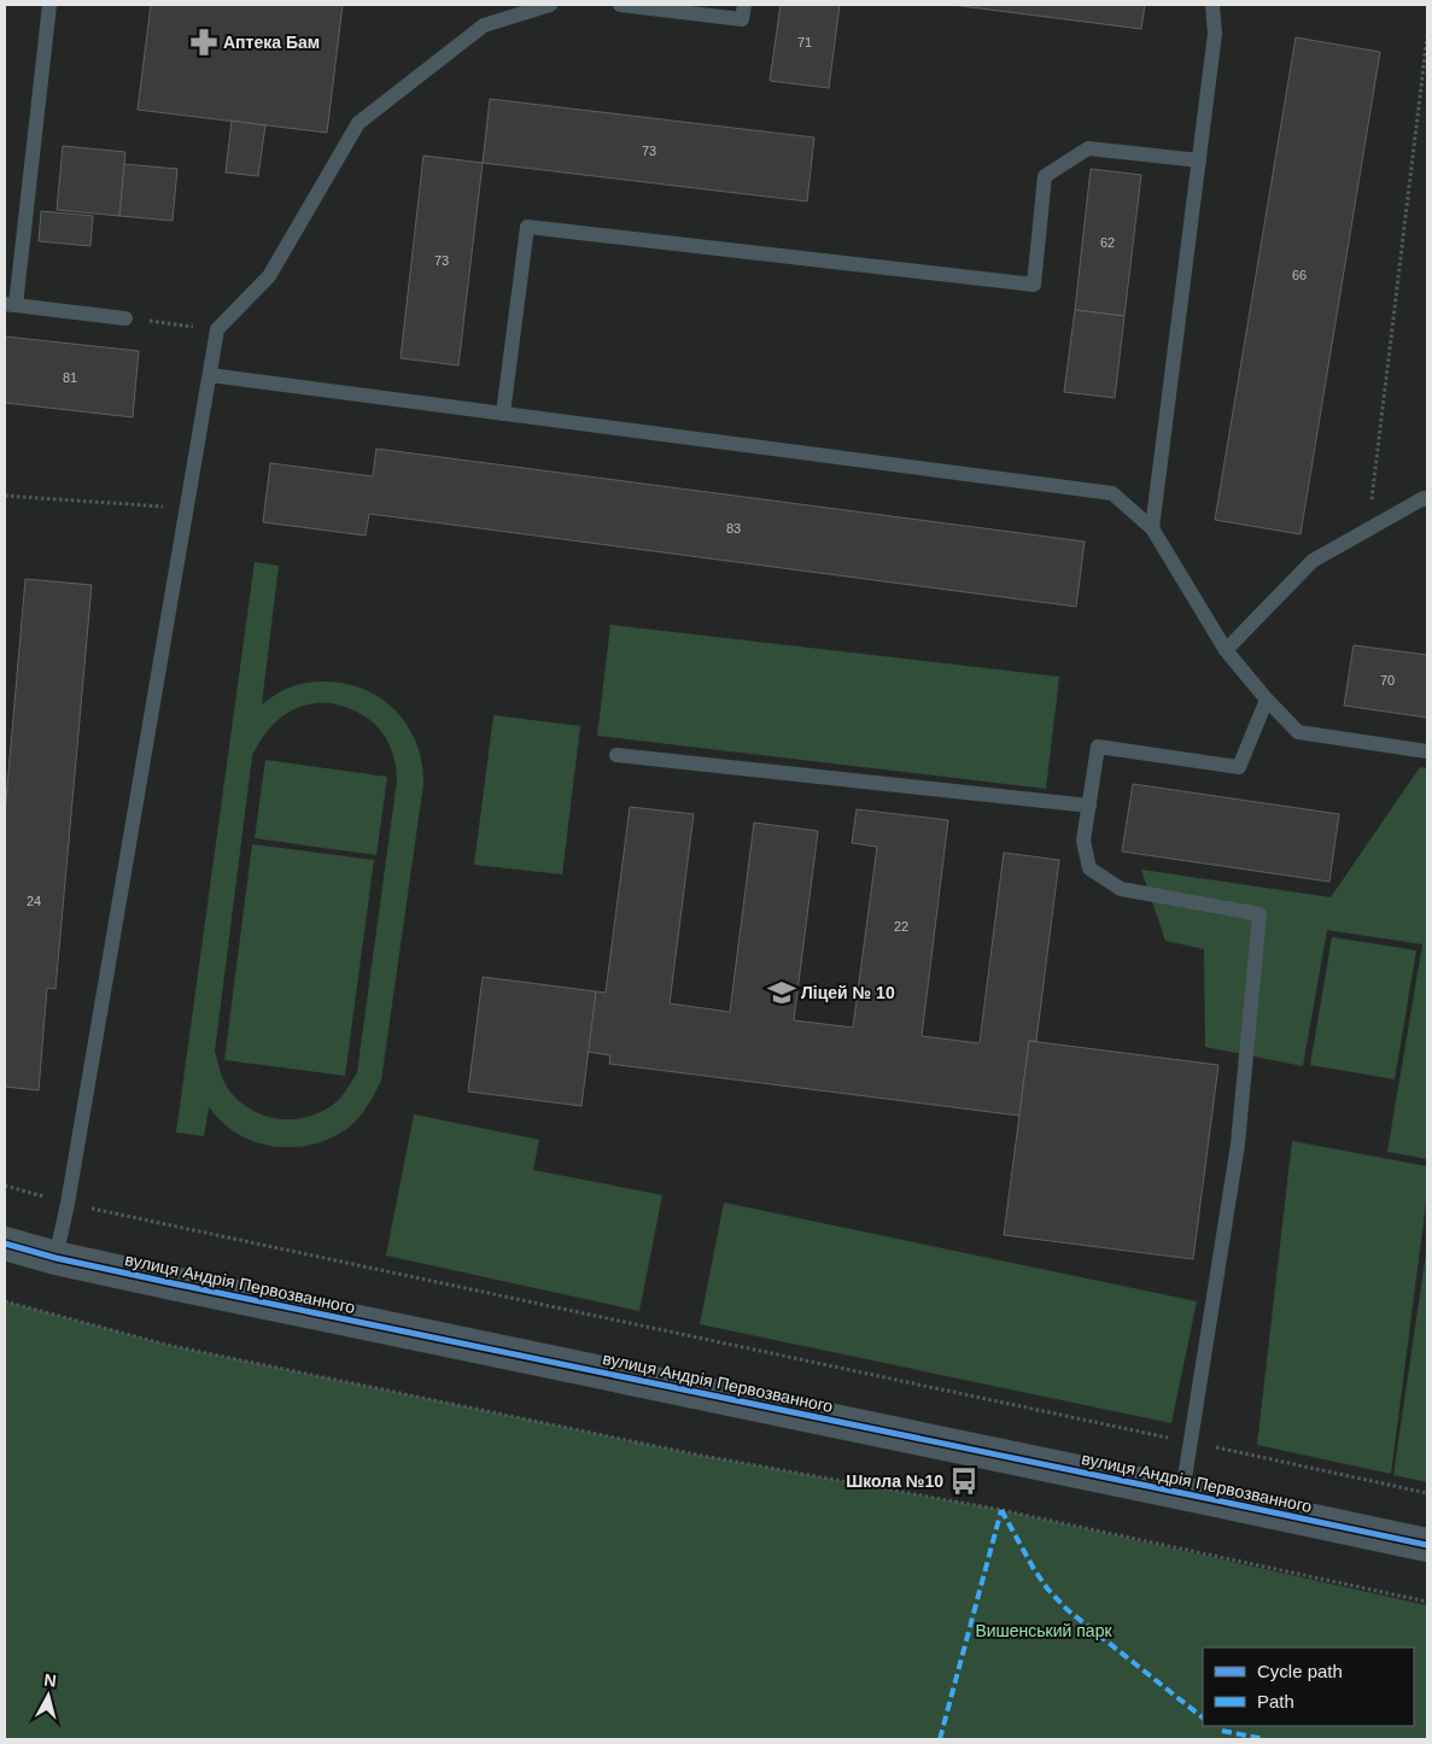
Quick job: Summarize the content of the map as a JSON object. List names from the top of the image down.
{
  "streets": {
    "street": ["вулиця Андрія Первозванного"]
  },
  "parks": ["Вишенський парк"],
  "places": {
    "pharmacy": ["Аптека Бам"],
    "school or university": ["Ліцей № 10"],
    "bus stop": ["Школа №10"]
  },
  "house_numbers": [
    "71",
    "73",
    "62",
    "73",
    "66",
    "81",
    "83",
    "70",
    "24",
    "22"
  ],
  "legend": ["Cycle path", "Path"],
  "north": "top"
}
